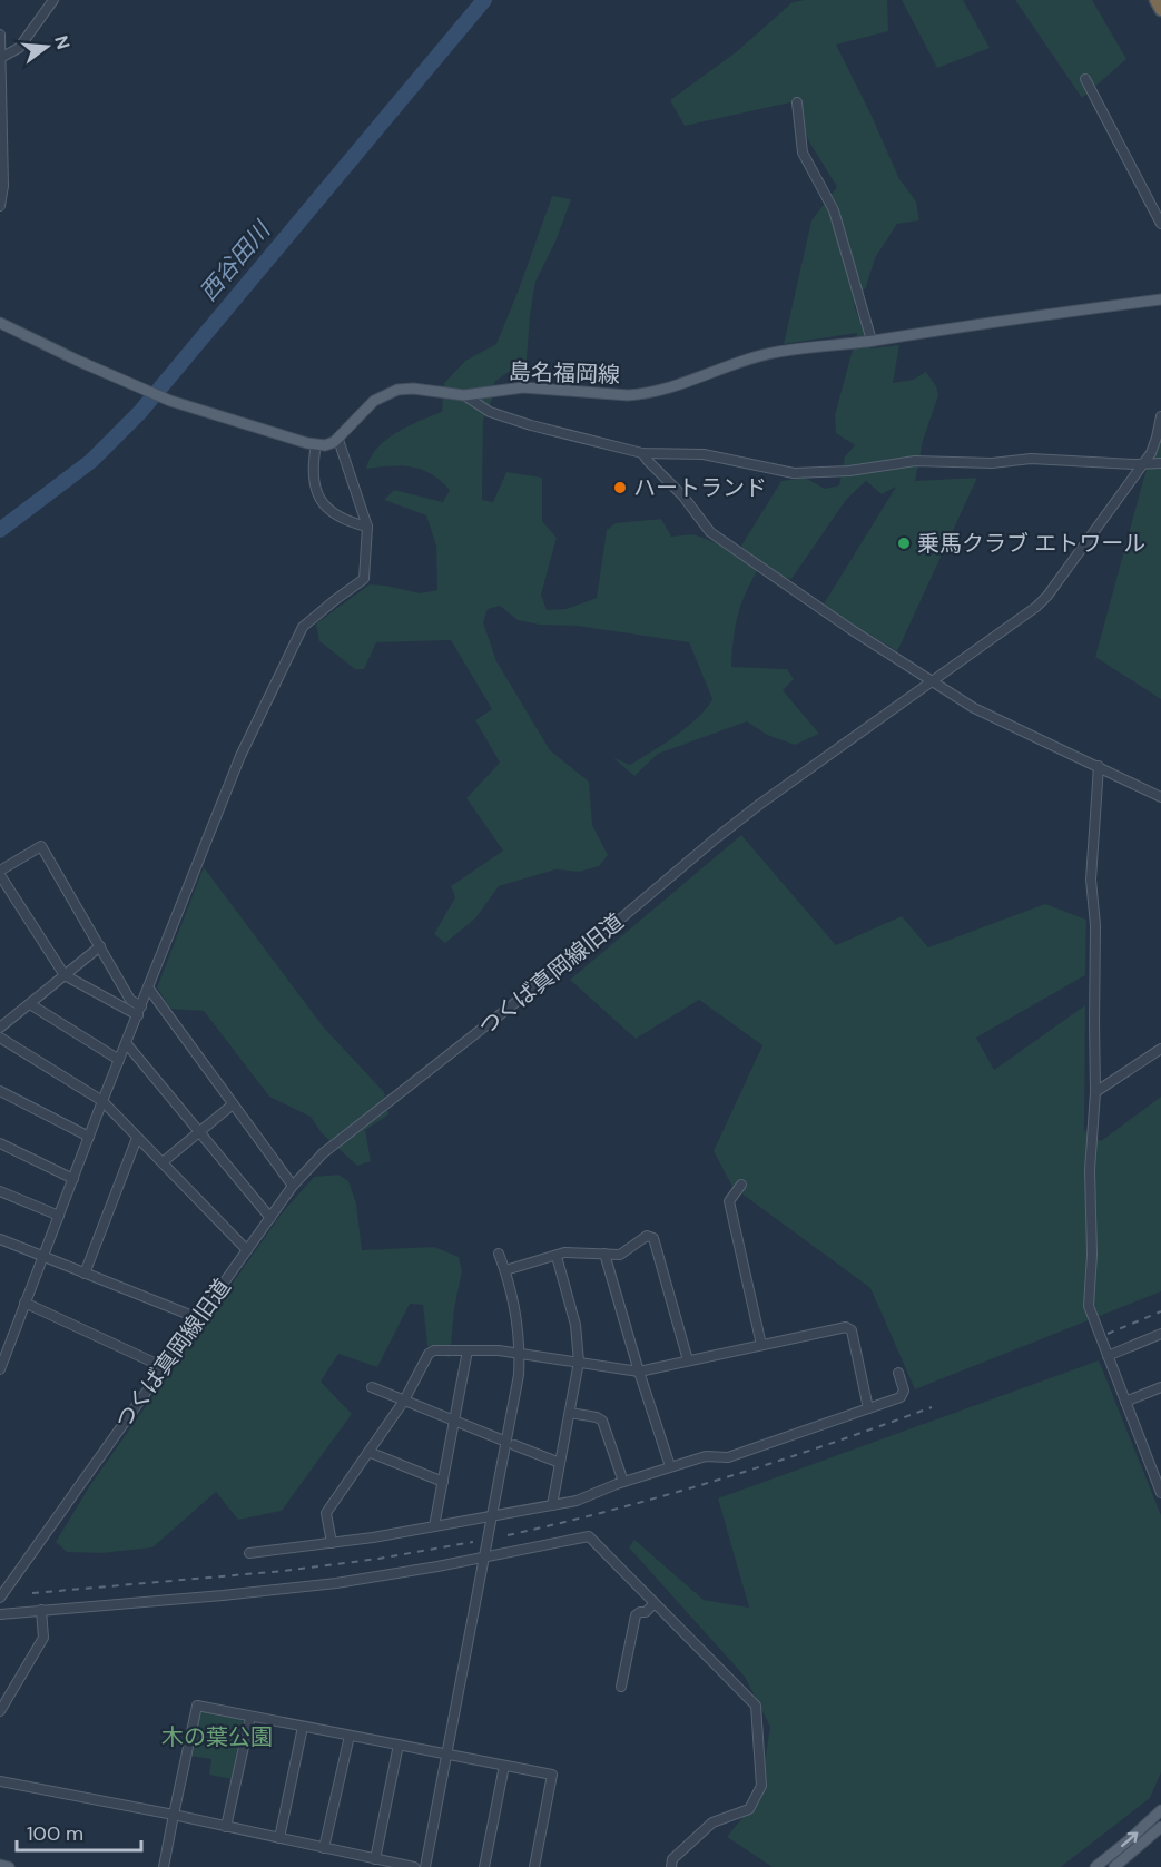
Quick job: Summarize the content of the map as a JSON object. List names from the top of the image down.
{
  "streets": {
    "main road": ["島名福岡線"],
    "street": ["つくば真岡線旧道"]
  },
  "water": ["西谷田川"],
  "parks": ["木の葉公園"],
  "places": ["ハートランド", "乗馬クラブ エトワール"],
  "scale_bar": "100 m",
  "north": "right"
}
